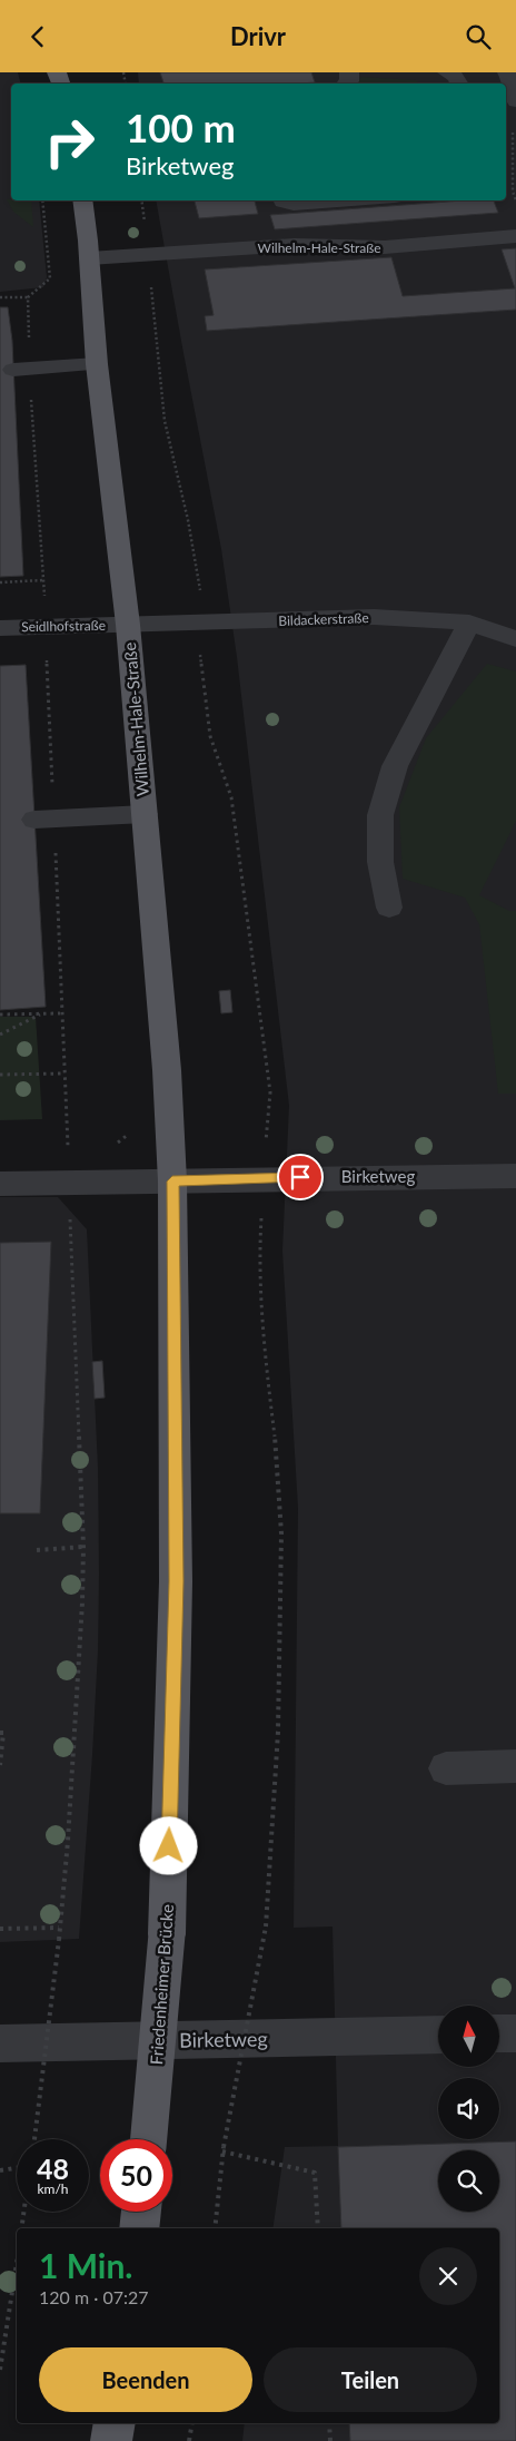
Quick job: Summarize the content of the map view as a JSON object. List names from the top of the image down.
{
  "streets": {
    "main road": ["Wilhelm-Hale-Straße", "Friedenheimer Brücke"],
    "street": ["Bildackerstraße", "Seidlhofstraße", "Birketweg"]
  },
  "crossings": [
    ["Wilhelm-Hale-Straße", "Bildackerstraße"],
    ["Wilhelm-Hale-Straße", "Seidlhofstraße"],
    ["Wilhelm-Hale-Straße", "Birketweg"],
    ["Wilhelm-Hale-Straße", "Friedenheimer Brücke"],
    ["Bildackerstraße", "Seidlhofstraße"],
    ["Birketweg", "Friedenheimer Brücke"]
  ],
  "north": "top",
  "page": {
    "header": "Drivr",
    "turn": ["100 m", "Birketweg"],
    "speed": "48 km/h",
    "limit": "50",
    "heading": ["1 Min.", "120 m · 07:27"],
    "buttons": ["Beenden", "Teilen"]
  }
}
